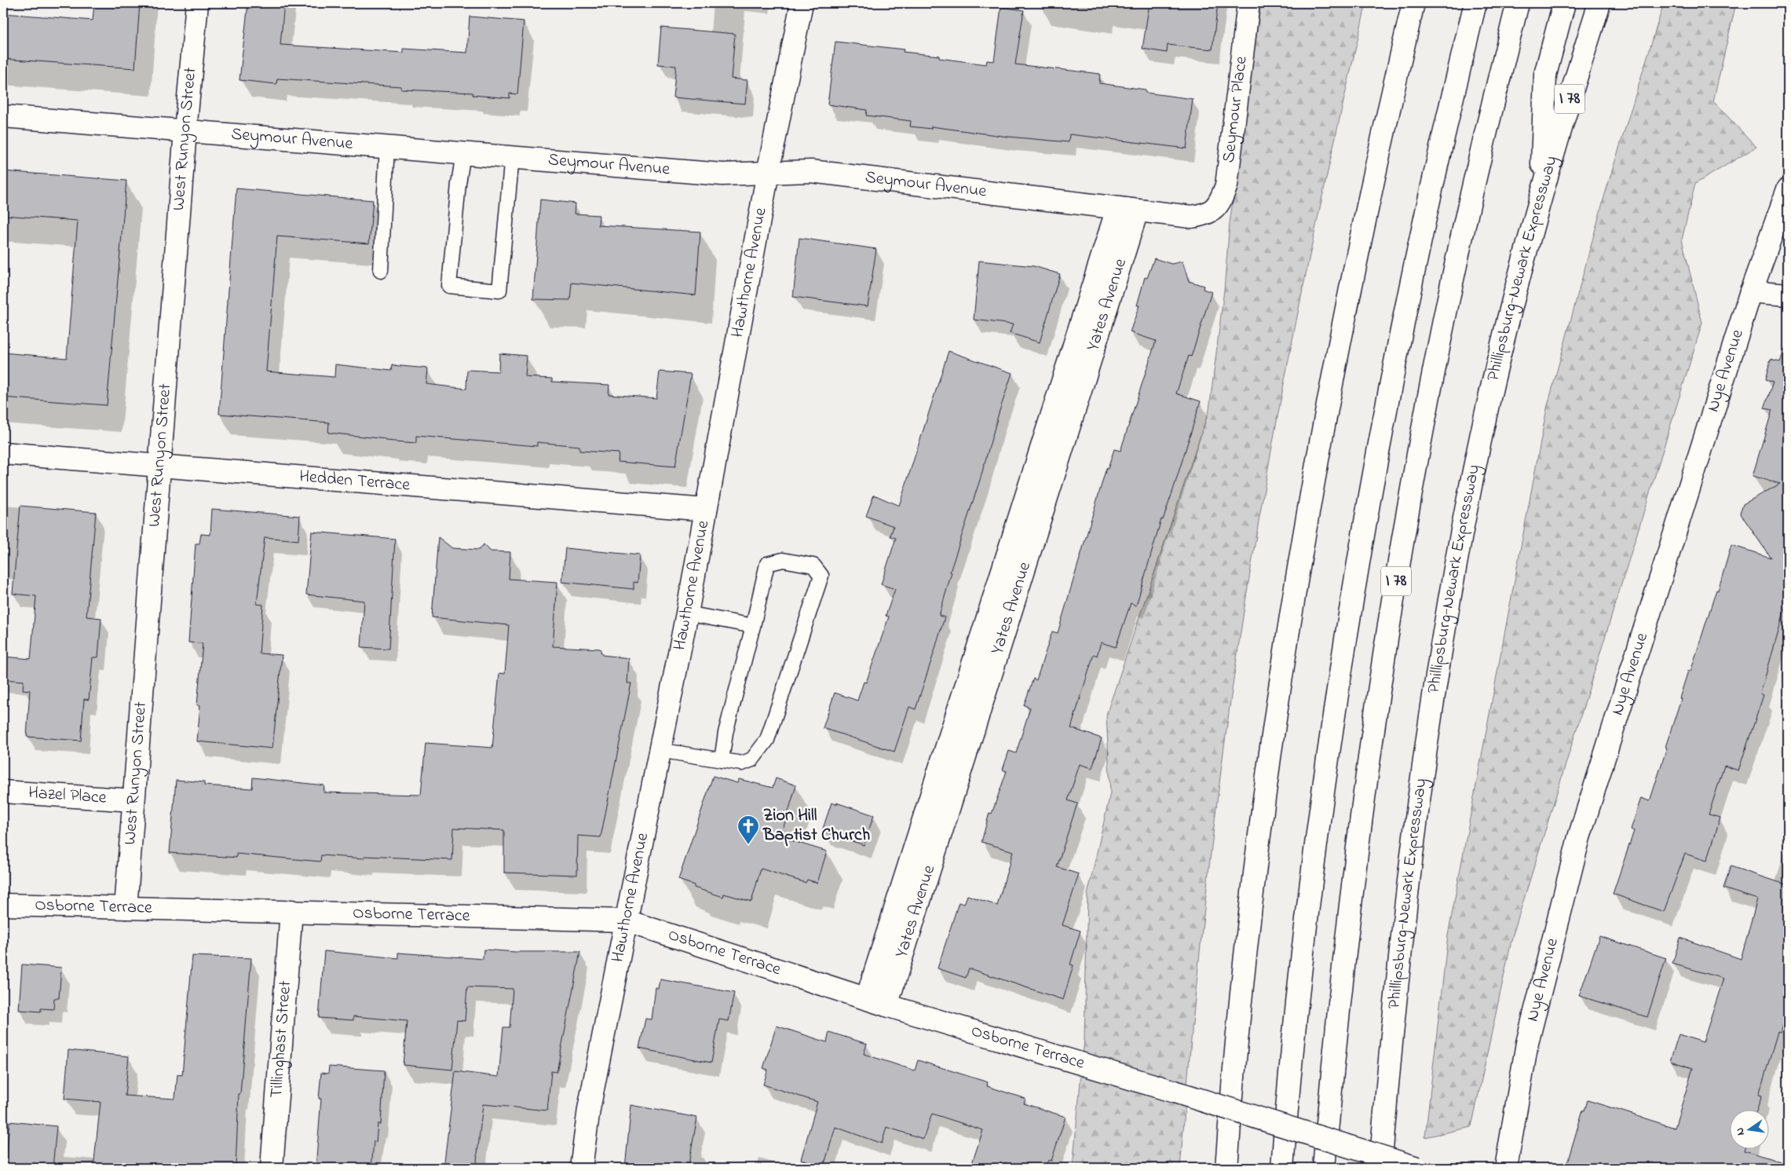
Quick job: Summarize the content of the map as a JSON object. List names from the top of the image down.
{
  "streets": {
    "main road": [
      "I 78",
      "Seymour Place",
      "West Runyon Street",
      "Seymour Avenue",
      "Phillipsburg-Newark Expressway",
      "Hawthorne Avenue",
      "Yates Avenue",
      "Nye Avenue",
      "Hedden Terrace",
      "Hazel Place",
      "Osborne Terrace",
      "Tillinghast Street"
    ]
  },
  "crossings": [
    ["Seymour Place", "Seymour Avenue"],
    ["West Runyon Street", "Seymour Avenue"],
    ["West Runyon Street", "Hedden Terrace"],
    ["West Runyon Street", "Hazel Place"],
    ["West Runyon Street", "Osborne Terrace"],
    ["Seymour Avenue", "Hawthorne Avenue"],
    ["Seymour Avenue", "Yates Avenue"],
    ["Hawthorne Avenue", "Hedden Terrace"],
    ["Hawthorne Avenue", "Osborne Terrace"],
    ["Yates Avenue", "Osborne Terrace"],
    ["Osborne Terrace", "Tillinghast Street"]
  ],
  "places": {
    "church": ["Zion Hill Baptist Church"]
  },
  "north": "left"
}
